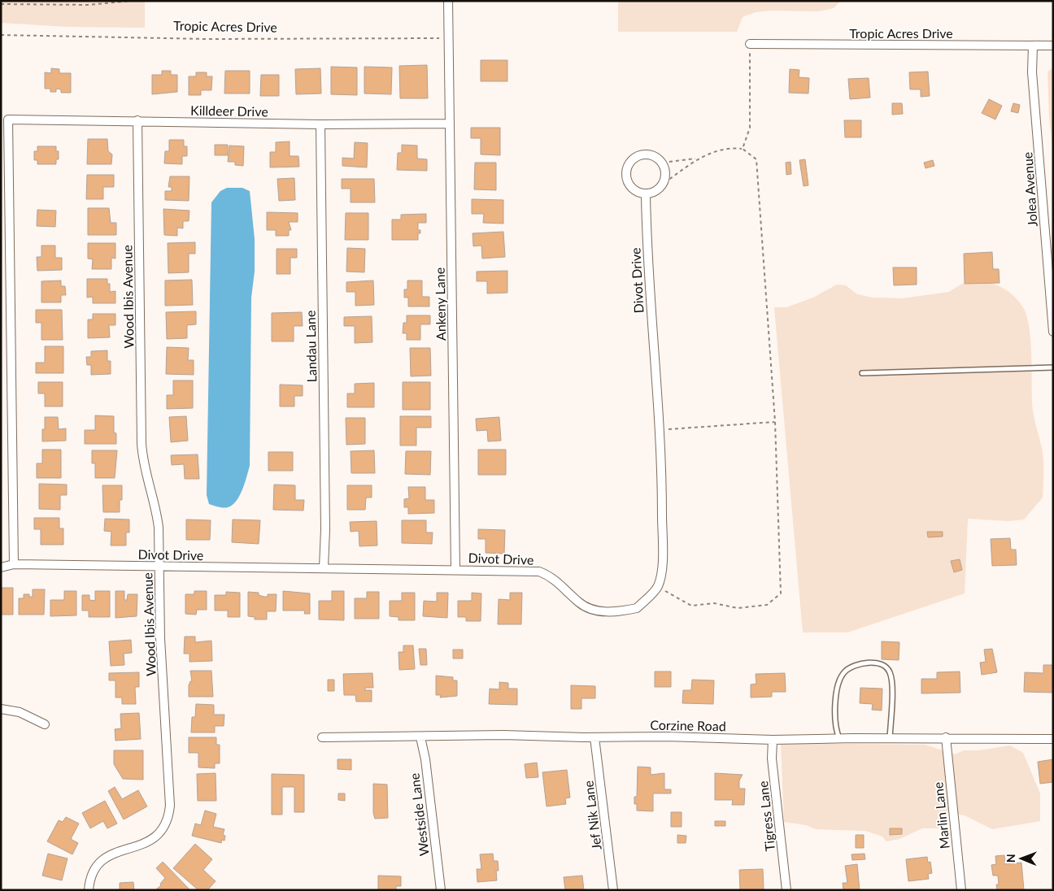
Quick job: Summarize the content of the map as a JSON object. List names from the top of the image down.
{
  "streets": {
    "street": [
      "Tropic Acres Drive",
      "Killdeer Drive",
      "Jolea Avenue",
      "Divot Drive",
      "Wood Ibis Avenue",
      "Ankeny Lane",
      "Landau Lane",
      "Corzine Road",
      "Westside Lane",
      "Jef Nik Lane",
      "Marlin Lane",
      "Tigress Lane"
    ]
  },
  "crossings": [
    ["Tropic Acres Drive", "Jolea Avenue"],
    ["Tropic Acres Drive", "Ankeny Lane"],
    ["Killdeer Drive", "Divot Drive"],
    ["Killdeer Drive", "Wood Ibis Avenue"],
    ["Killdeer Drive", "Ankeny Lane"],
    ["Killdeer Drive", "Landau Lane"],
    ["Divot Drive", "Wood Ibis Avenue"],
    ["Divot Drive", "Ankeny Lane"],
    ["Divot Drive", "Landau Lane"],
    ["Corzine Road", "Westside Lane"],
    ["Corzine Road", "Jef Nik Lane"],
    ["Corzine Road", "Marlin Lane"],
    ["Corzine Road", "Tigress Lane"]
  ],
  "north": "left"
}
